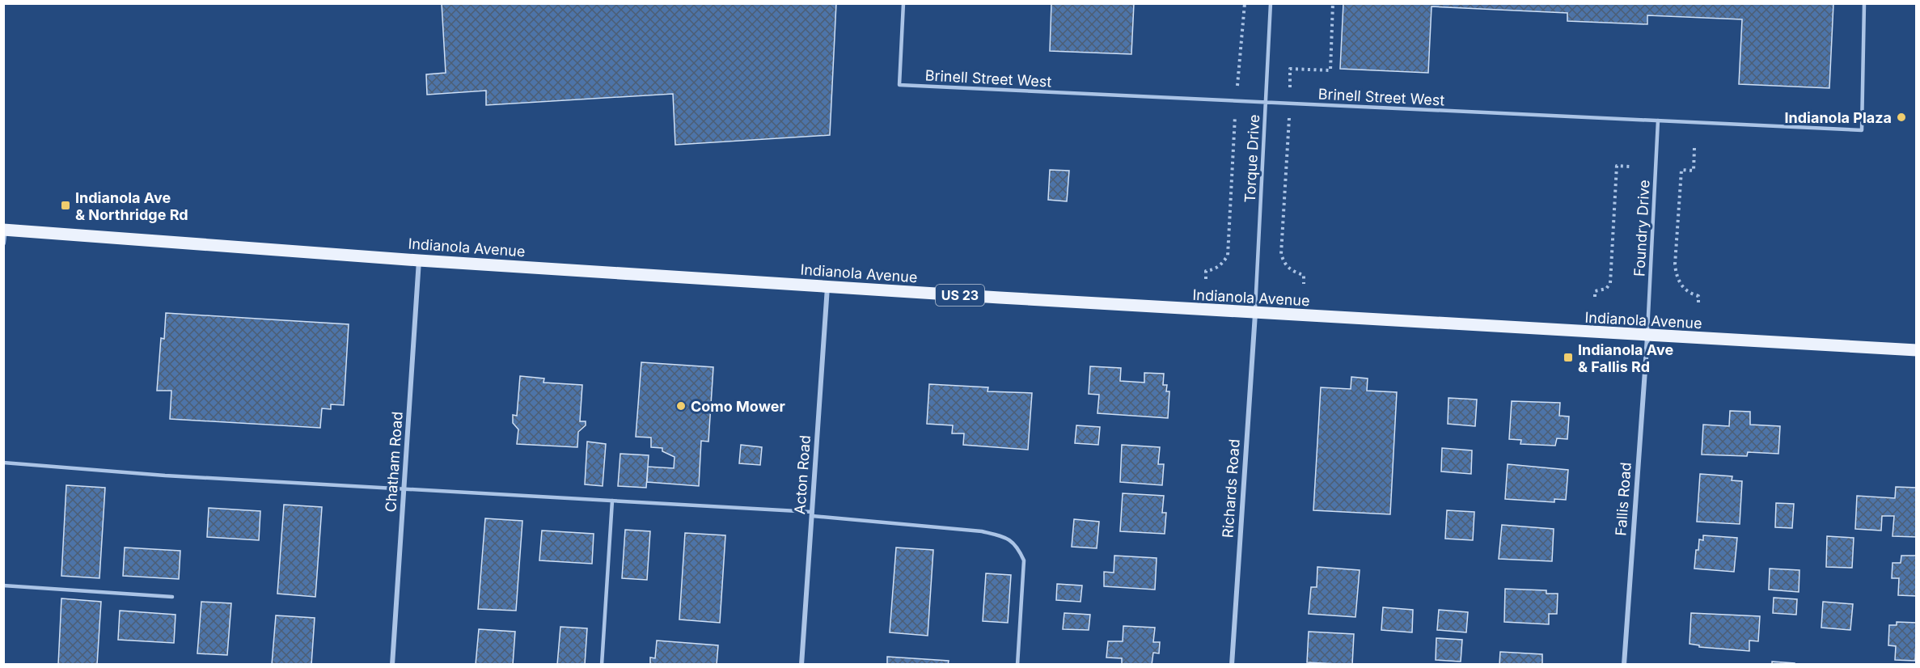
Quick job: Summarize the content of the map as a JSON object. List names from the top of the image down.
{
  "streets": {
    "main road": ["Indianola Avenue", "US 23"],
    "street": [
      "Chatham Road",
      "Acton Road",
      "Richards Road",
      "Fallis Road"
    ],
    "lane": ["Brinell Street West", "Torque Drive", "Foundry Drive"]
  },
  "crossings": [
    ["Brinell Street West", "Torque Drive"],
    ["Brinell Street West", "Foundry Drive"],
    ["Torque Drive", "Indianola Avenue"],
    ["Torque Drive", "Richards Road"],
    ["Foundry Drive", "Indianola Avenue"],
    ["Foundry Drive", "Fallis Road"],
    ["Indianola Avenue", "Chatham Road"],
    ["Indianola Avenue", "Acton Road"],
    ["Indianola Avenue", "Richards Road"],
    ["Indianola Avenue", "Fallis Road"]
  ],
  "places": {
    "other": ["Indianola Plaza", "Como Mower"],
    "transit": ["Indianola Ave & Northridge Rd", "Indianola Ave & Fallis Rd"]
  }
}
